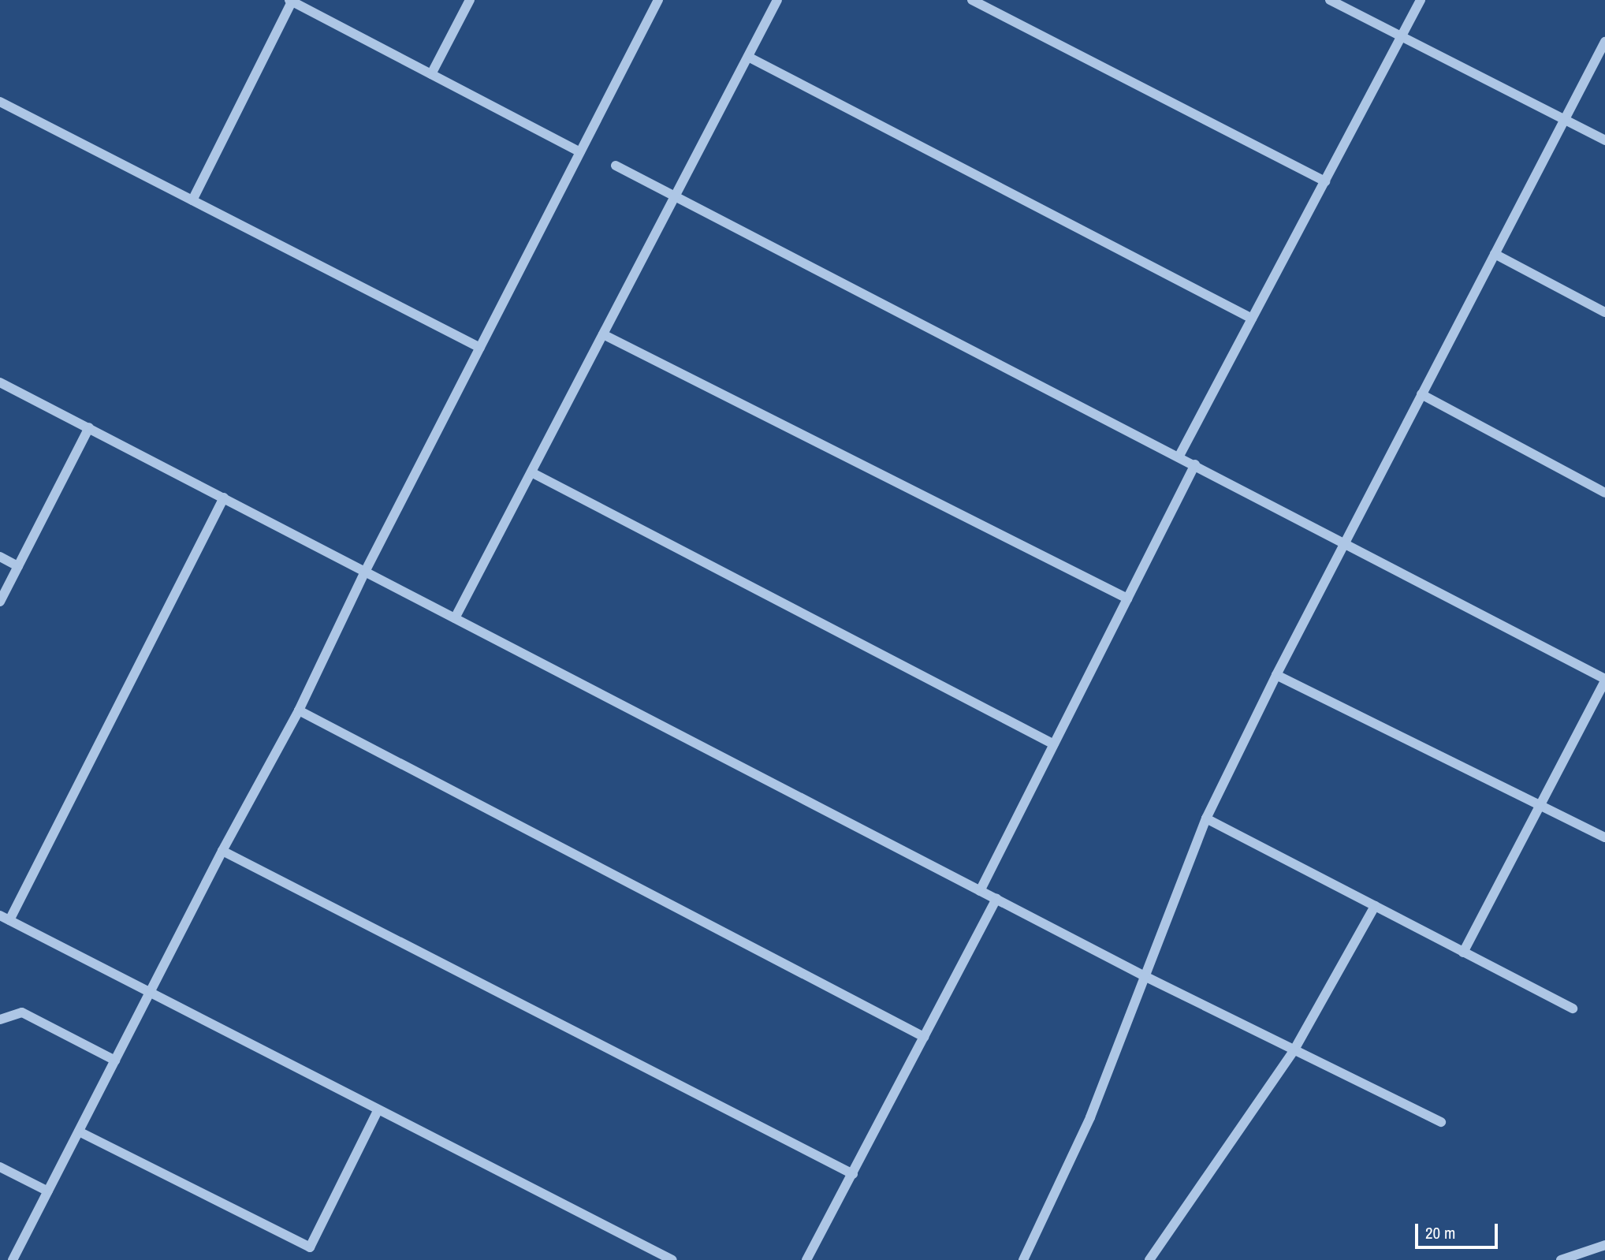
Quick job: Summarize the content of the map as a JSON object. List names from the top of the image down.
{
  "scale_bar": "20 m"
}
